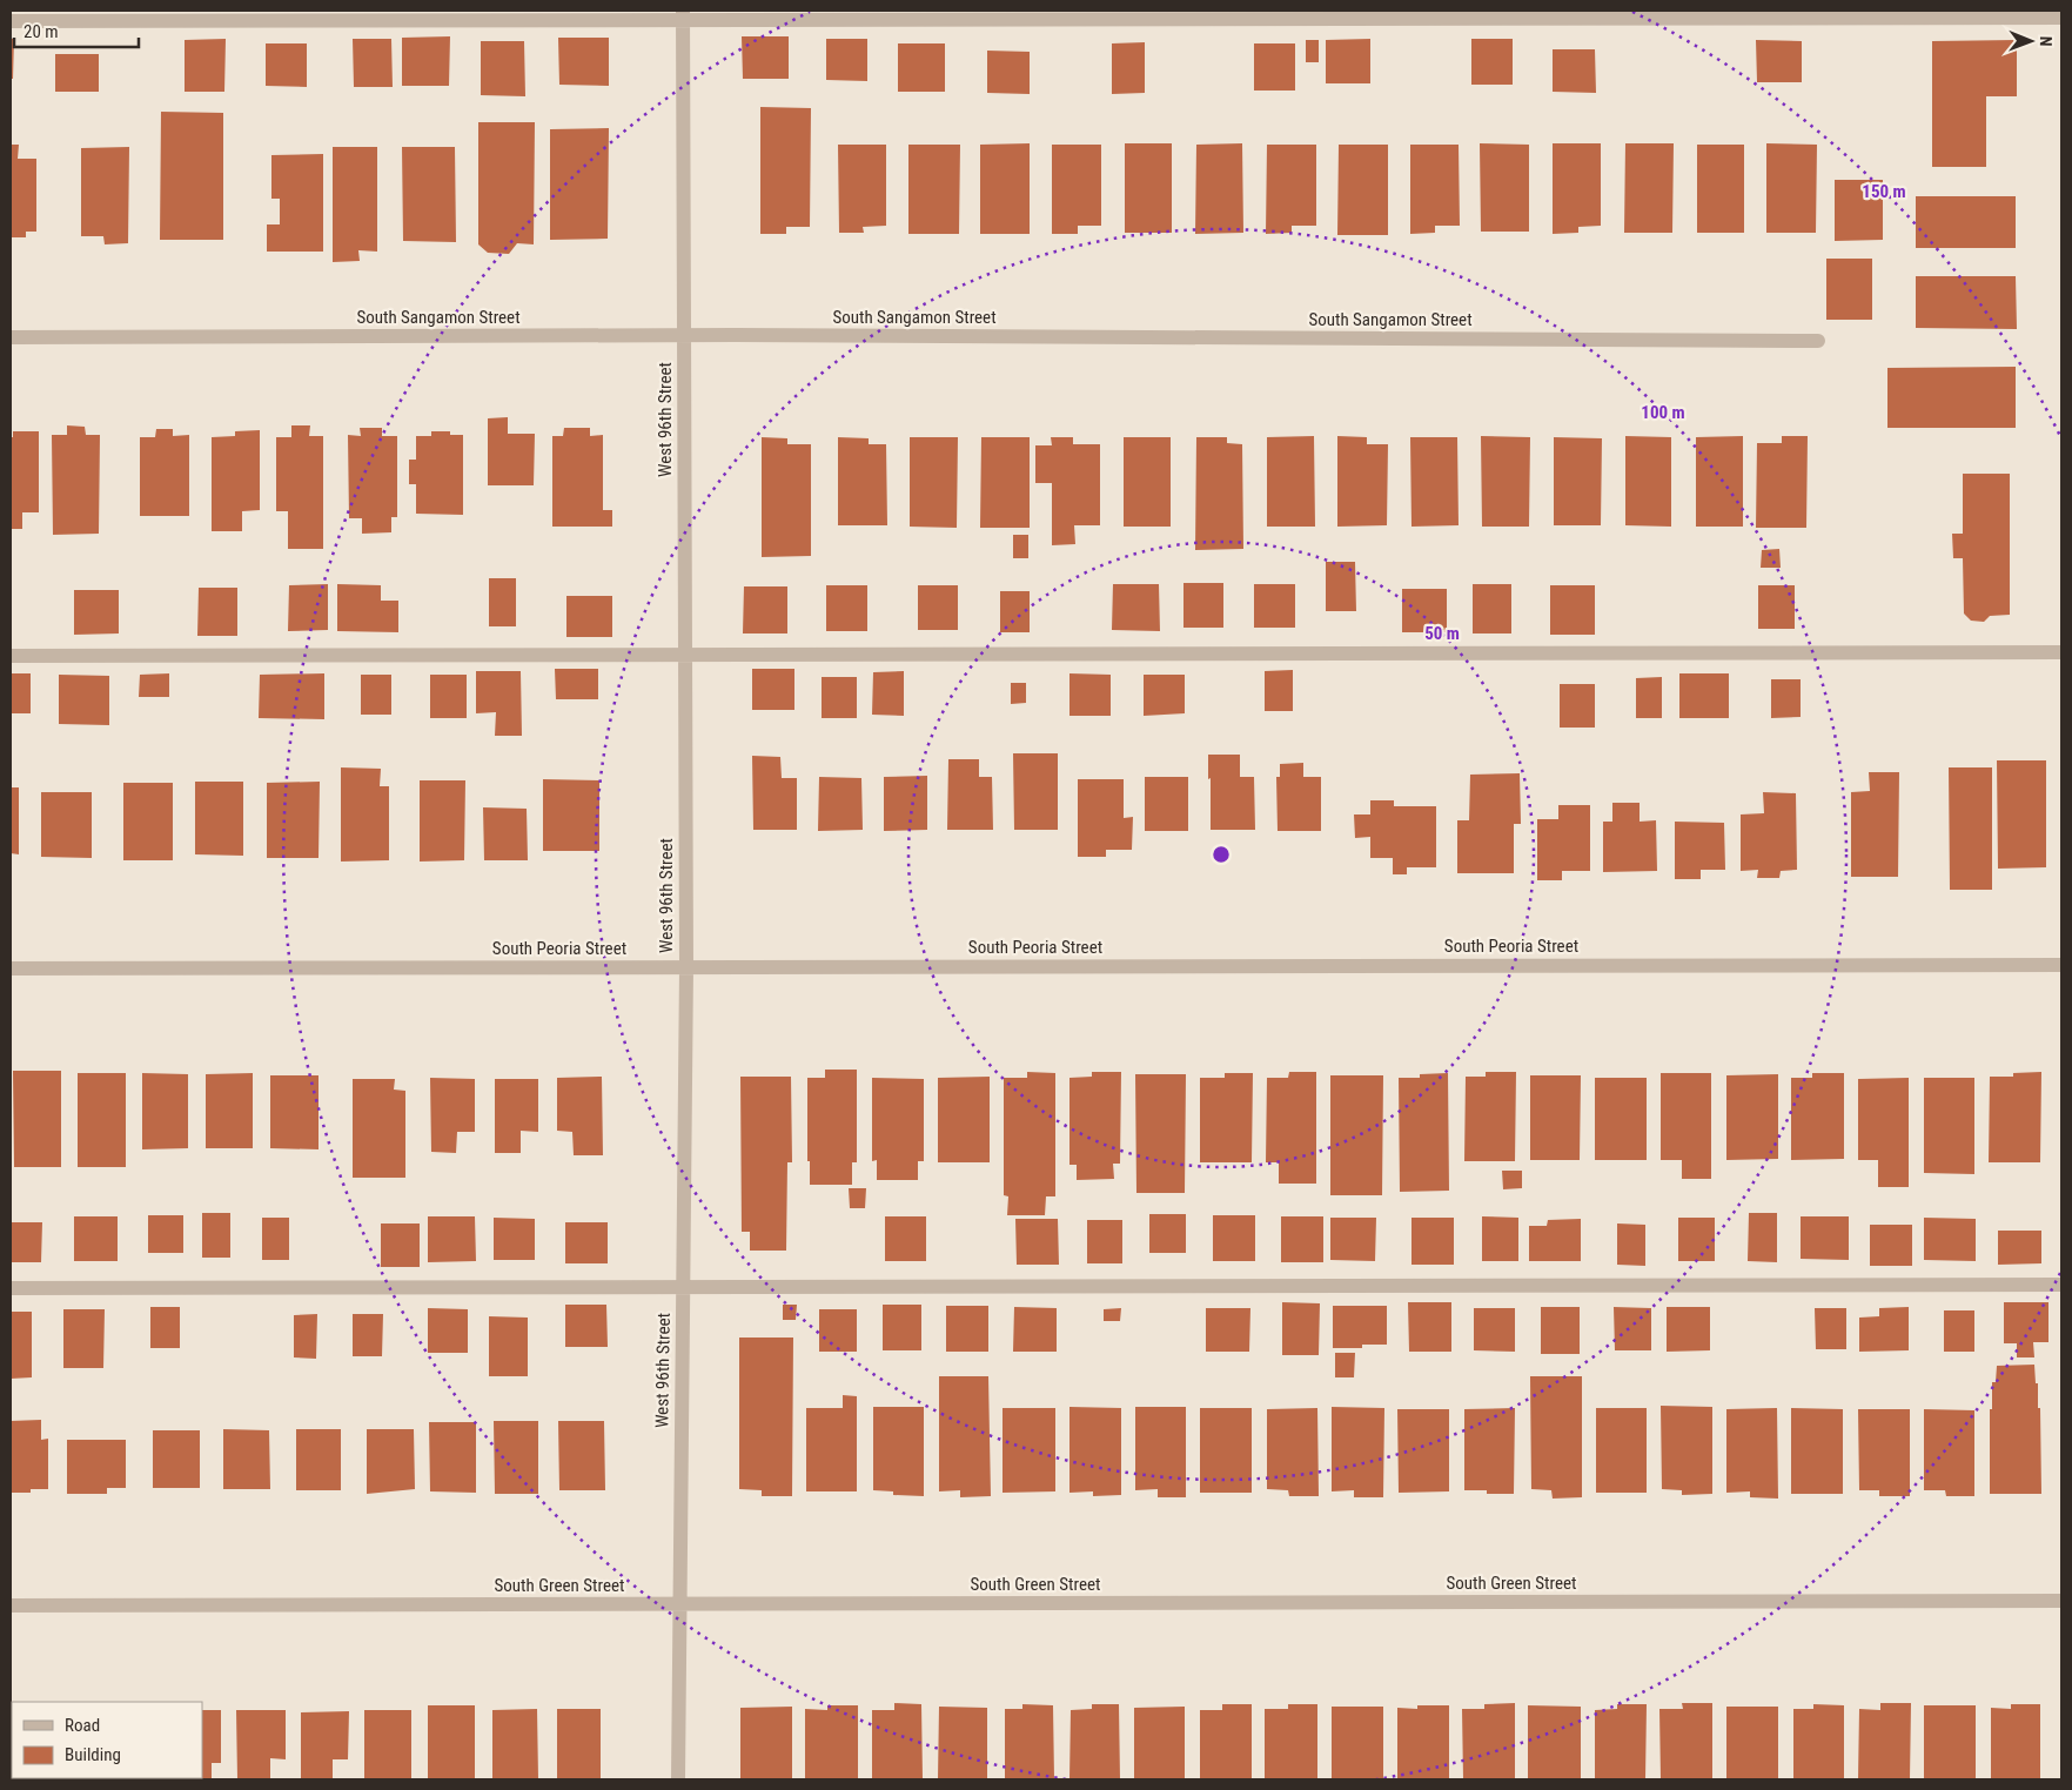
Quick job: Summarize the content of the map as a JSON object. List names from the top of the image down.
{
  "streets": {
    "street": [
      "South Sangamon Street",
      "West 96th Street",
      "South Peoria Street",
      "South Green Street"
    ]
  },
  "crossings": [
    ["South Sangamon Street", "West 96th Street"],
    ["West 96th Street", "South Peoria Street"],
    ["West 96th Street", "South Green Street"]
  ],
  "legend": ["Road", "Building"],
  "scale_bar": "20 m",
  "north": "right",
  "rings": ["150 m", "100 m", "50 m"]
}
